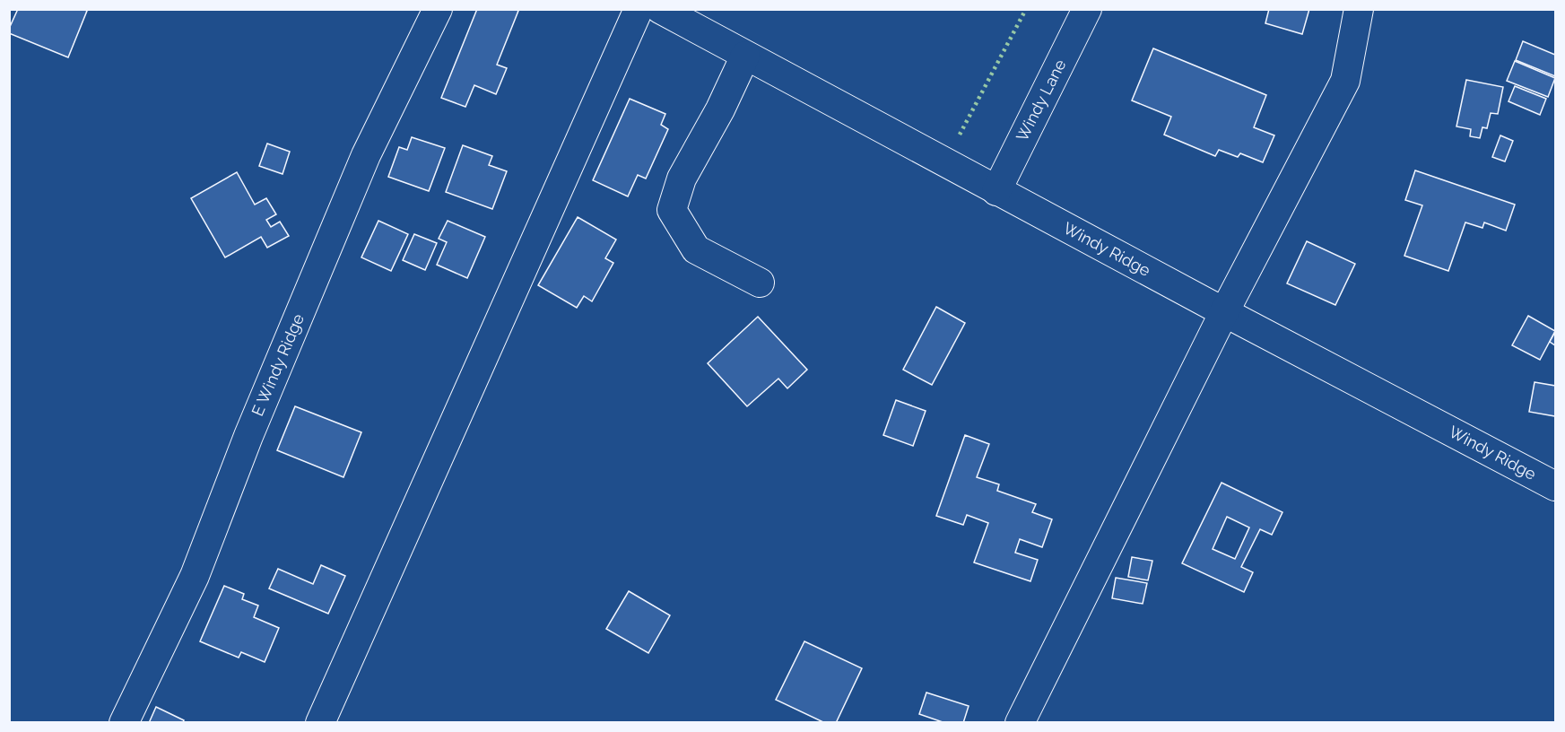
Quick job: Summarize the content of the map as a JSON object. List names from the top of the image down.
{
  "streets": {
    "street": ["Windy Lane", "Windy Ridge", "E Windy Ridge"]
  },
  "crossings": [
    ["Windy Lane", "Windy Ridge"]
  ]
}
